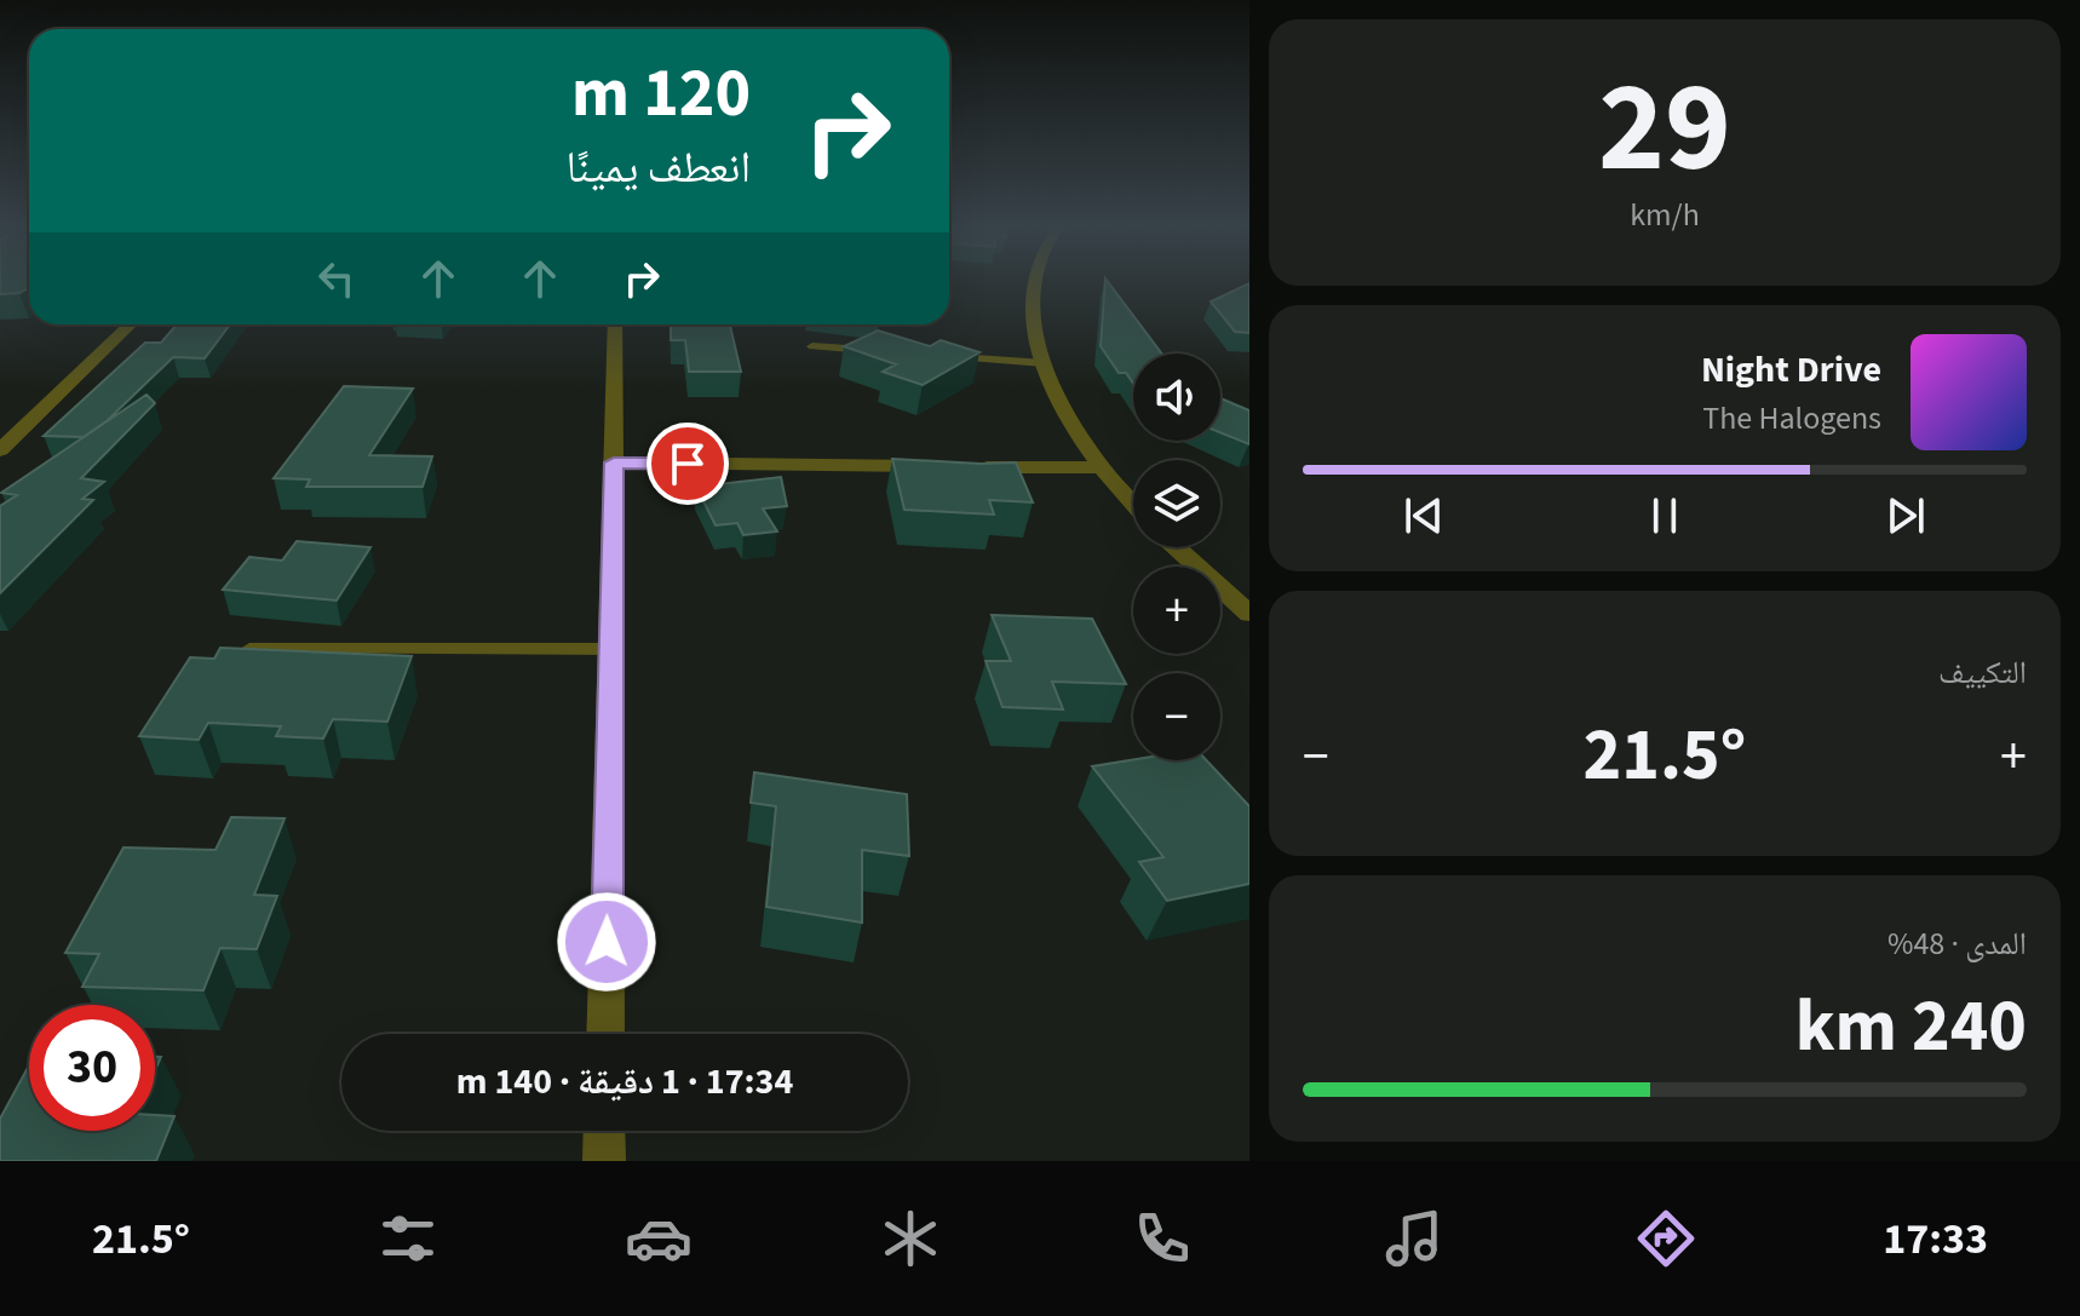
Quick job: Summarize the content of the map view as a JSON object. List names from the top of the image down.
{
  "page": {
    "tile": [
      ["29", "km/h"],
      "التكييف",
      ["المدى · 48%", "240 km"]
    ],
    "turn": ["120 m", "انعطف يمينًا"],
    "song": ["Night Drive", "The Halogens"],
    "map_buttons": ["+", "−"],
    "heat": ["−", "21.5°", "+"],
    "limit": "30",
    "trip": "17:34 · 1 دقيقة · 140 m",
    "tabs": ["17:33", "21.5°"]
  }
}
